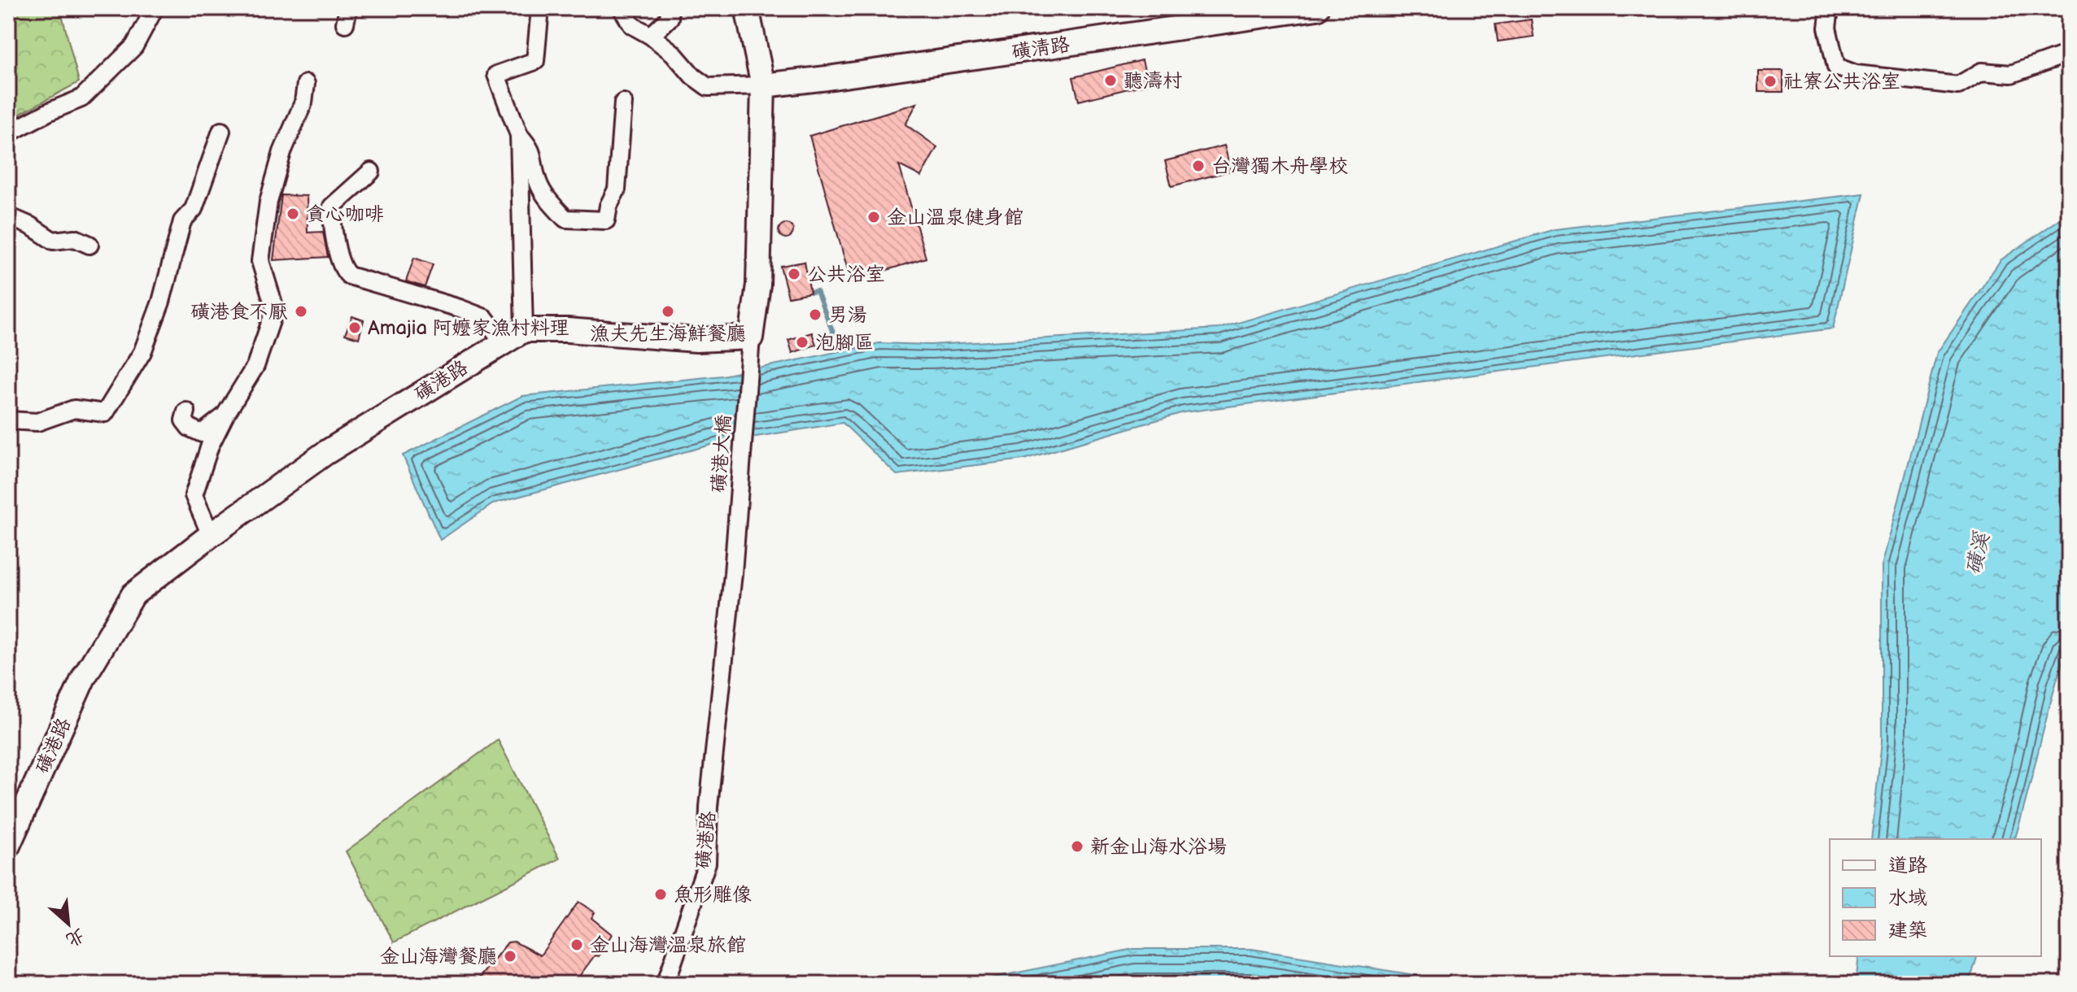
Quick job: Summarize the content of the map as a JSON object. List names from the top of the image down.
{
  "streets": {
    "street": ["磺清路", "磺港路", "磺港大橋"]
  },
  "crossings": [
    ["磺港路", "磺港大橋"]
  ],
  "water": ["磺溪"],
  "places": [
    "聽濤村",
    "社寮公共浴室",
    "台灣獨木舟學校",
    "貪心咖啡",
    "金山溫泉健身館",
    "公共浴室",
    "磺港食不厭",
    "漁夫先生海鮮餐廳",
    "男湯",
    "Amajia 阿嬤家漁村料理",
    "泡腳區",
    "新金山海水浴場",
    "魚形雕像",
    "金山海灣溫泉旅館",
    "金山海灣餐廳"
  ],
  "legend": ["道路", "水域", "建築"],
  "north": "bottom right"
}
